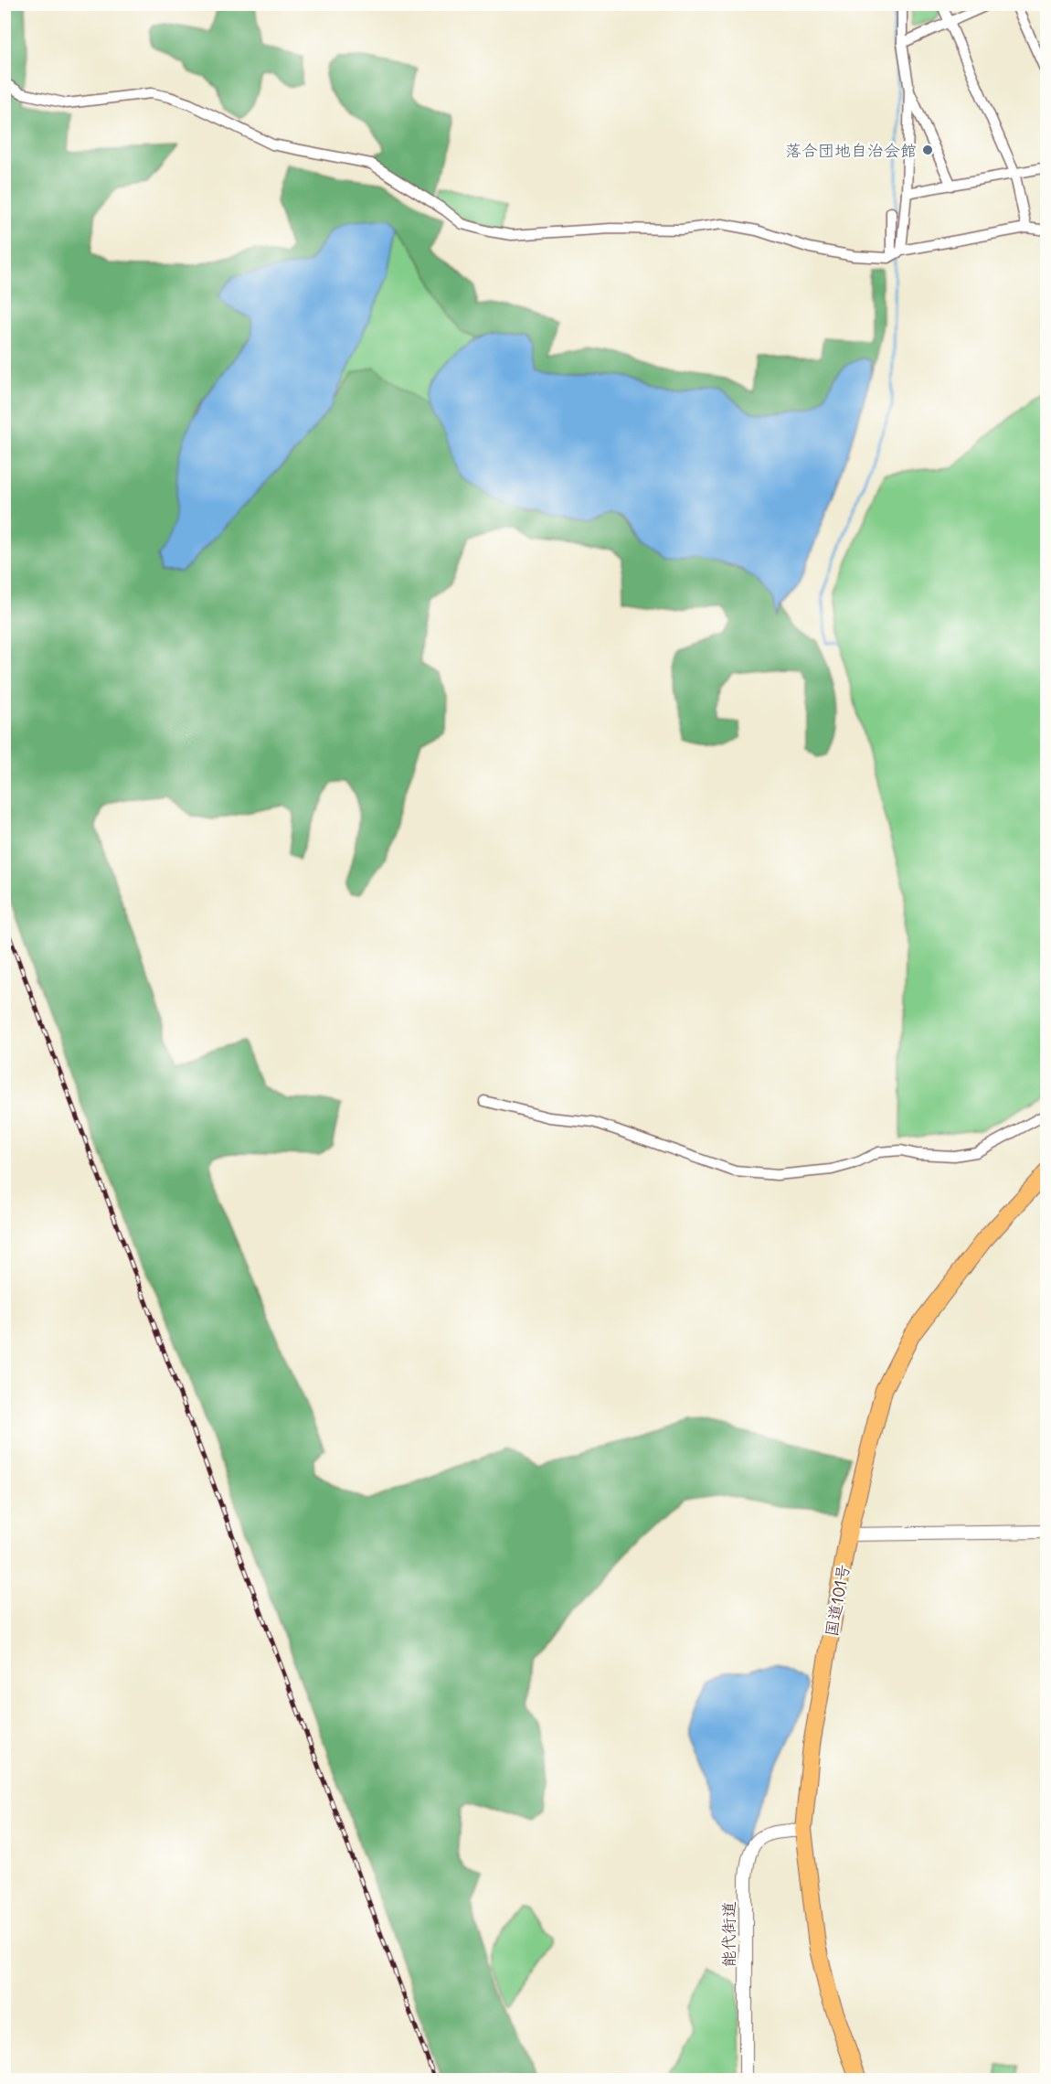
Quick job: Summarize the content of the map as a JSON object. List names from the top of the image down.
{
  "streets": {
    "highway": ["国道101号"],
    "street": ["能代街道"]
  },
  "crossings": [
    ["国道101号", "能代街道"]
  ],
  "places": ["落合団地自治会館"]
}
